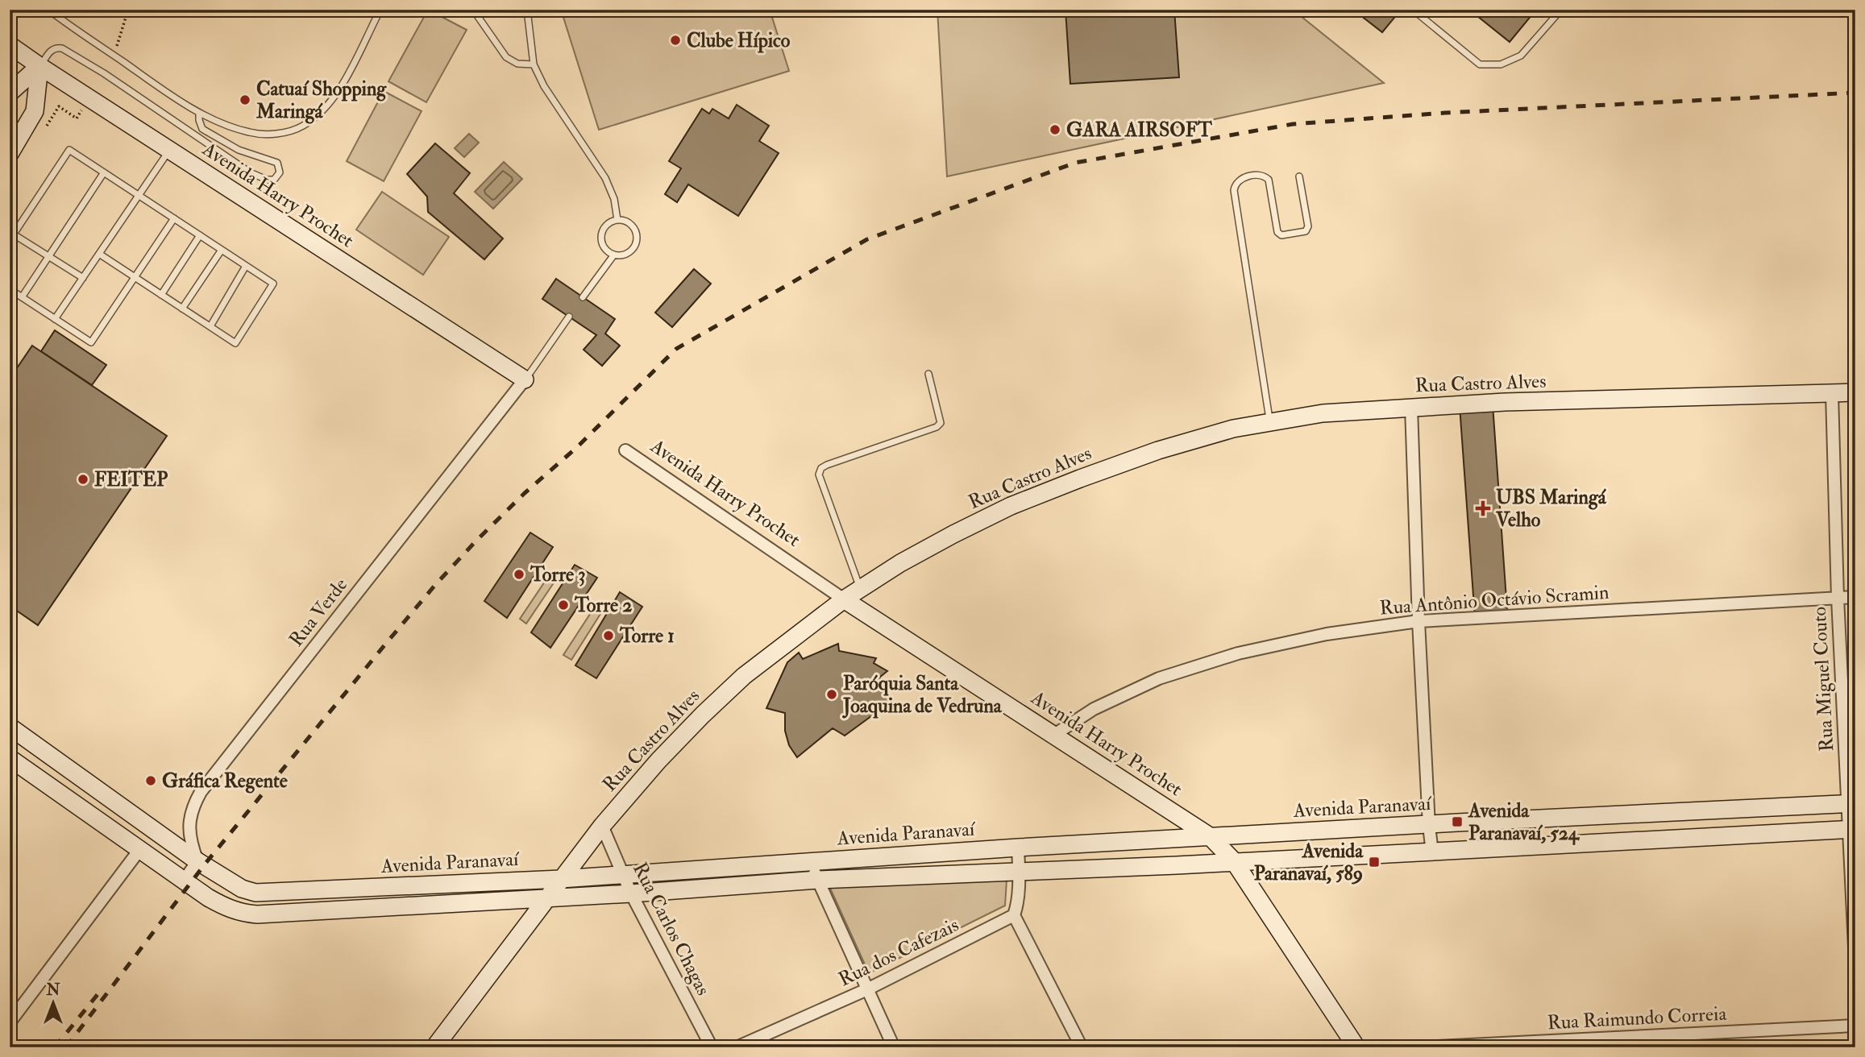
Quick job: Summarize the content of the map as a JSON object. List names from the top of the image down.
{
  "streets": {
    "main road": ["Avenida Harry Prochet", "Rua Castro Alves", "Avenida Paranavaí"],
    "street": [
      "Rua Antônio Octávio Scramin",
      "Rua Verde",
      "Rua Miguel Couto",
      "Rua Carlos Chagas",
      "Rua dos Cafezais",
      "Rua Raimundo Correia"
    ]
  },
  "crossings": [
    ["Avenida Harry Prochet", "Rua Castro Alves"],
    ["Avenida Harry Prochet", "Rua Antônio Octávio Scramin"],
    ["Avenida Harry Prochet", "Rua Verde"],
    ["Avenida Harry Prochet", "Avenida Paranavaí"],
    ["Rua Castro Alves", "Rua Miguel Couto"],
    ["Rua Castro Alves", "Avenida Paranavaí"],
    ["Rua Castro Alves", "Rua Carlos Chagas"],
    ["Rua Antônio Octávio Scramin", "Rua Miguel Couto"],
    ["Rua Verde", "Avenida Paranavaí"],
    ["Rua Miguel Couto", "Avenida Paranavaí"],
    ["Avenida Paranavaí", "Rua Carlos Chagas"]
  ],
  "places": {
    "other": [
      "Clube Hípico",
      "Catuaí Shopping Maringá",
      "GARA AIRSOFT",
      "FEITEP",
      "Torre 3",
      "Torre 2",
      "Torre 1",
      "Paróquia Santa Joaquina de Vedruna",
      "Gráfica Regente"
    ],
    "health": ["UBS Maringá Velho"],
    "transit": ["Avenida Paranavaí, 524", "Avenida Paranavaí, 589"]
  },
  "north": "top"
}
